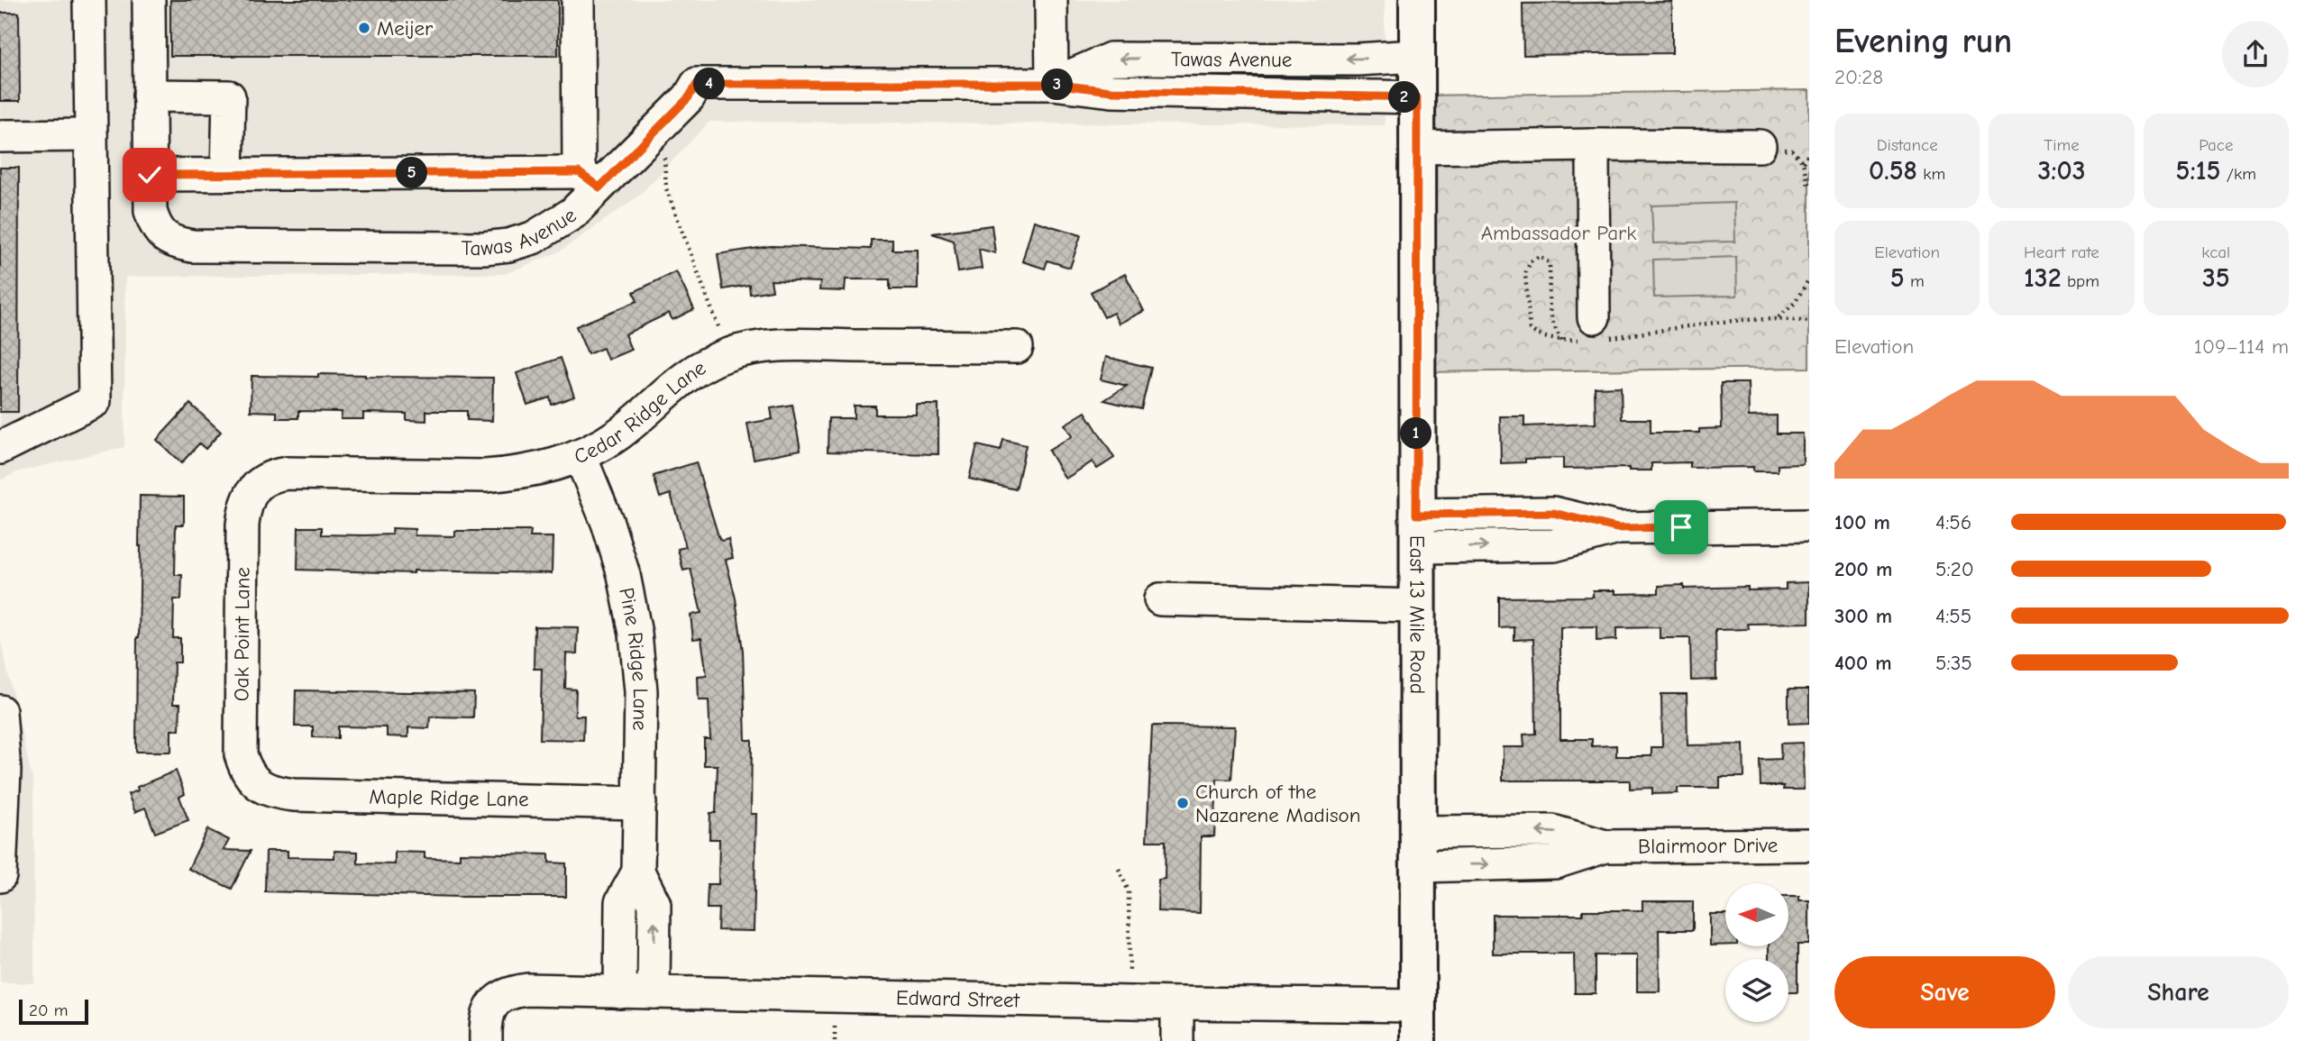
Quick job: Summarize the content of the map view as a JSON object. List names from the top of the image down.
{
  "streets": {
    "main road": ["East 13 Mile Road"],
    "street": [
      "Tawas Avenue",
      "Cedar Ridge Lane",
      "Oak Point Lane",
      "Pine Ridge Lane",
      "Maple Ridge Lane",
      "Blairmoor Drive",
      "Edward Street"
    ]
  },
  "crossings": [
    ["Tawas Avenue", "East 13 Mile Road"],
    ["Cedar Ridge Lane", "Oak Point Lane"],
    ["Cedar Ridge Lane", "Pine Ridge Lane"],
    ["East 13 Mile Road", "Blairmoor Drive"],
    ["East 13 Mile Road", "Edward Street"],
    ["Oak Point Lane", "Maple Ridge Lane"],
    ["Pine Ridge Lane", "Maple Ridge Lane"],
    ["Pine Ridge Lane", "Edward Street"]
  ],
  "parks": ["Ambassador Park"],
  "places": ["Meijer", "Church of the Nazarene Madison"],
  "scale_bar": "20 m",
  "north": "left",
  "page": {
    "heading": ["Evening run", "20:28"],
    "pins": [
      "4",
      "3",
      "2",
      "5",
      "1"
    ],
    "stats": [
      ["Distance", "0.58 km"],
      ["Time", "3:03"],
      ["Pace", "5:15 /km"],
      ["Elevation", "5 m"],
      ["Heart rate", "132 bpm"],
      ["kcal", "35"]
    ],
    "chart": ["Elevation", "109–114 m"],
    "list": [
      {
        "name": "100 m",
        "note": "4:56"
      },
      {
        "name": "200 m",
        "note": "5:20"
      },
      {
        "name": "300 m",
        "note": "4:55"
      },
      {
        "name": "400 m",
        "note": "5:35"
      }
    ],
    "buttons": ["Save", "Share"],
    "scale": "20 m"
  }
}
